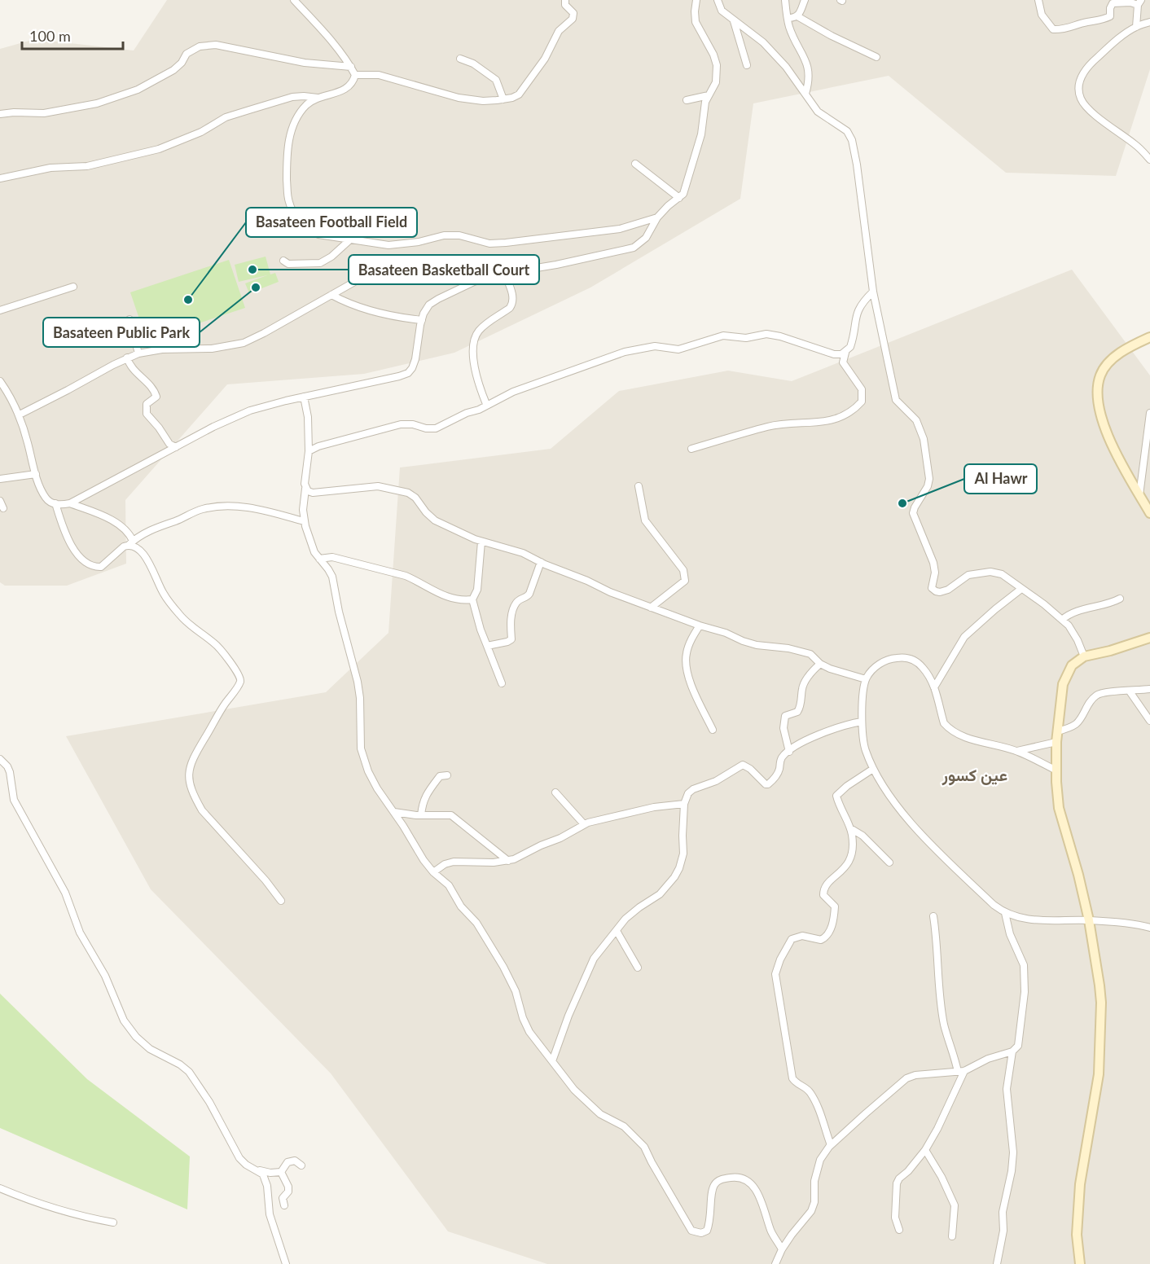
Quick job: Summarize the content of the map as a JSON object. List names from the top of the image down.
{
  "districts": ["عين كسور"],
  "places": [
    "Basateen Basketball Court",
    "Basateen Public Park",
    "Basateen Football Field",
    "Al Hawr"
  ],
  "scale_bar": "100 m"
}
